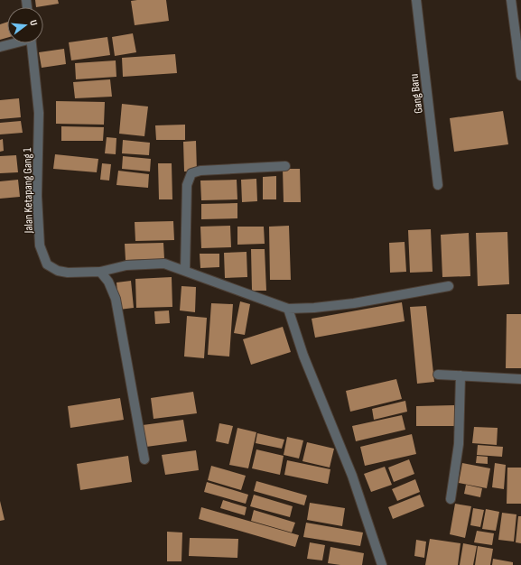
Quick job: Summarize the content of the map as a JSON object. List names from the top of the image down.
{
  "streets": {
    "street": ["Gang Baru", "Jalan Ketapang Gang 1"]
  },
  "north": "right"
}
